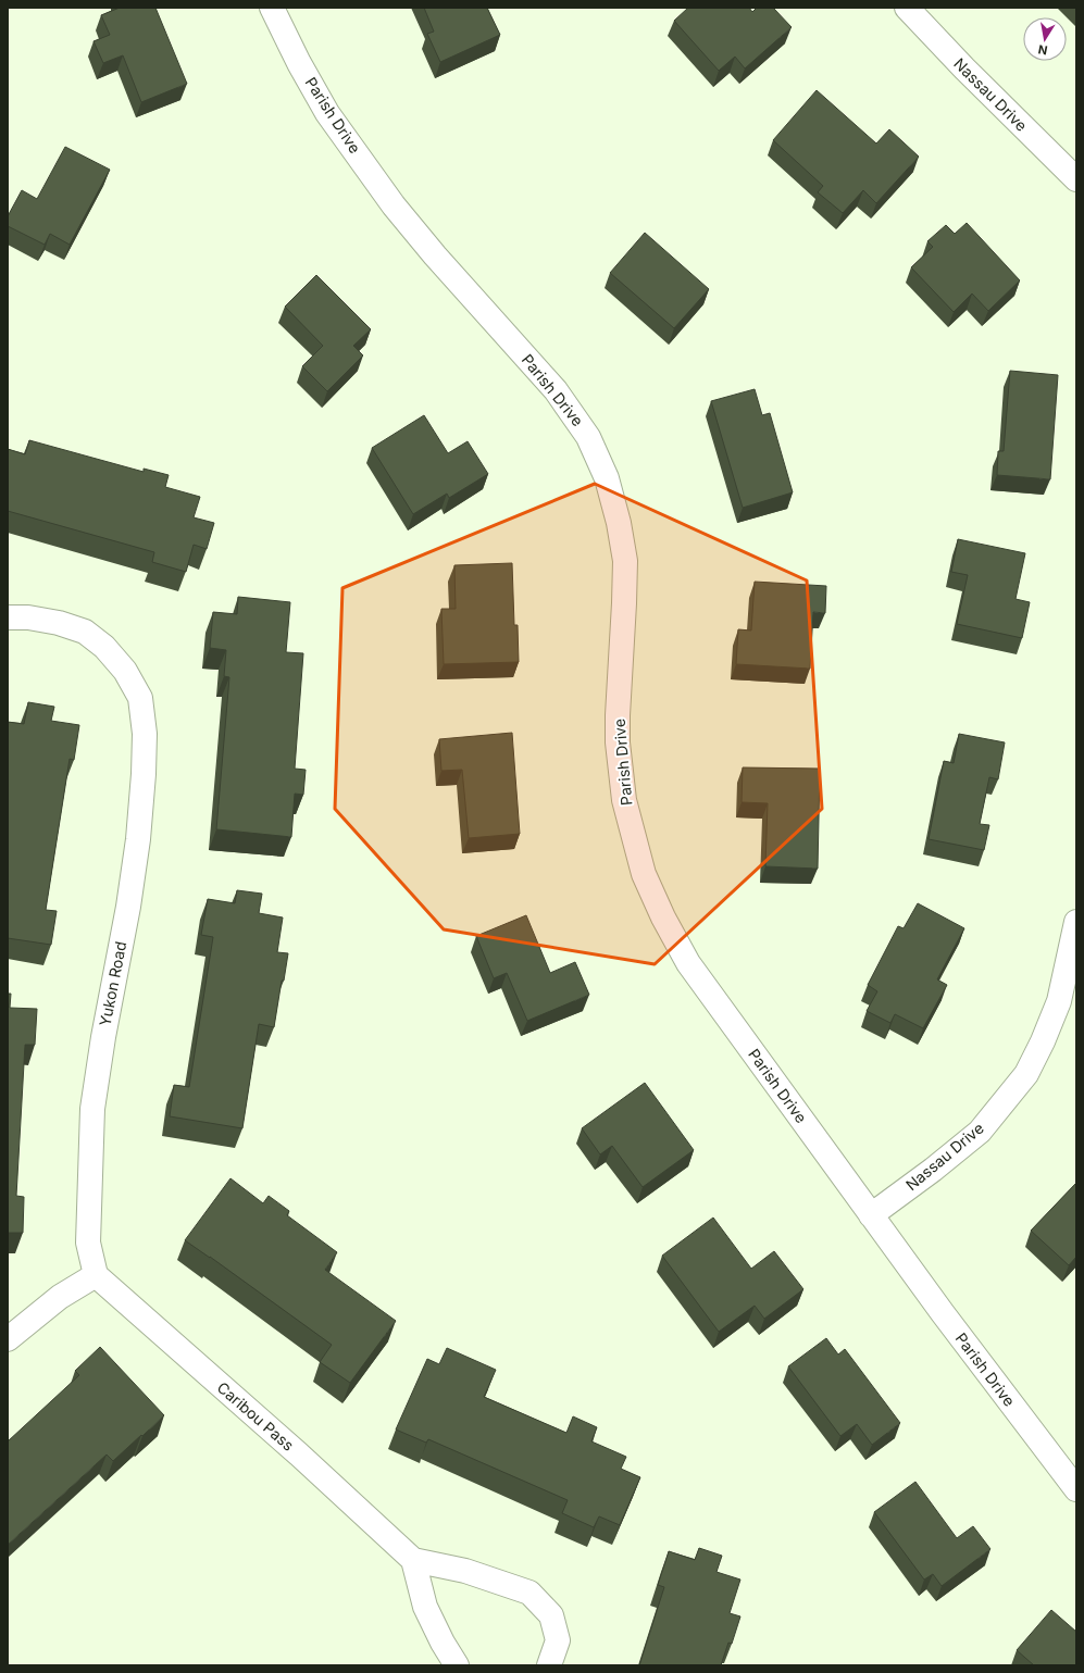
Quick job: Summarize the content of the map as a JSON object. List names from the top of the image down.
{
  "streets": {
    "street": [
      "Nassau Drive",
      "Parish Drive",
      "Yukon Road",
      "Caribou Pass"
    ]
  },
  "crossings": [
    ["Nassau Drive", "Parish Drive"],
    ["Yukon Road", "Caribou Pass"]
  ],
  "north": "bottom"
}
